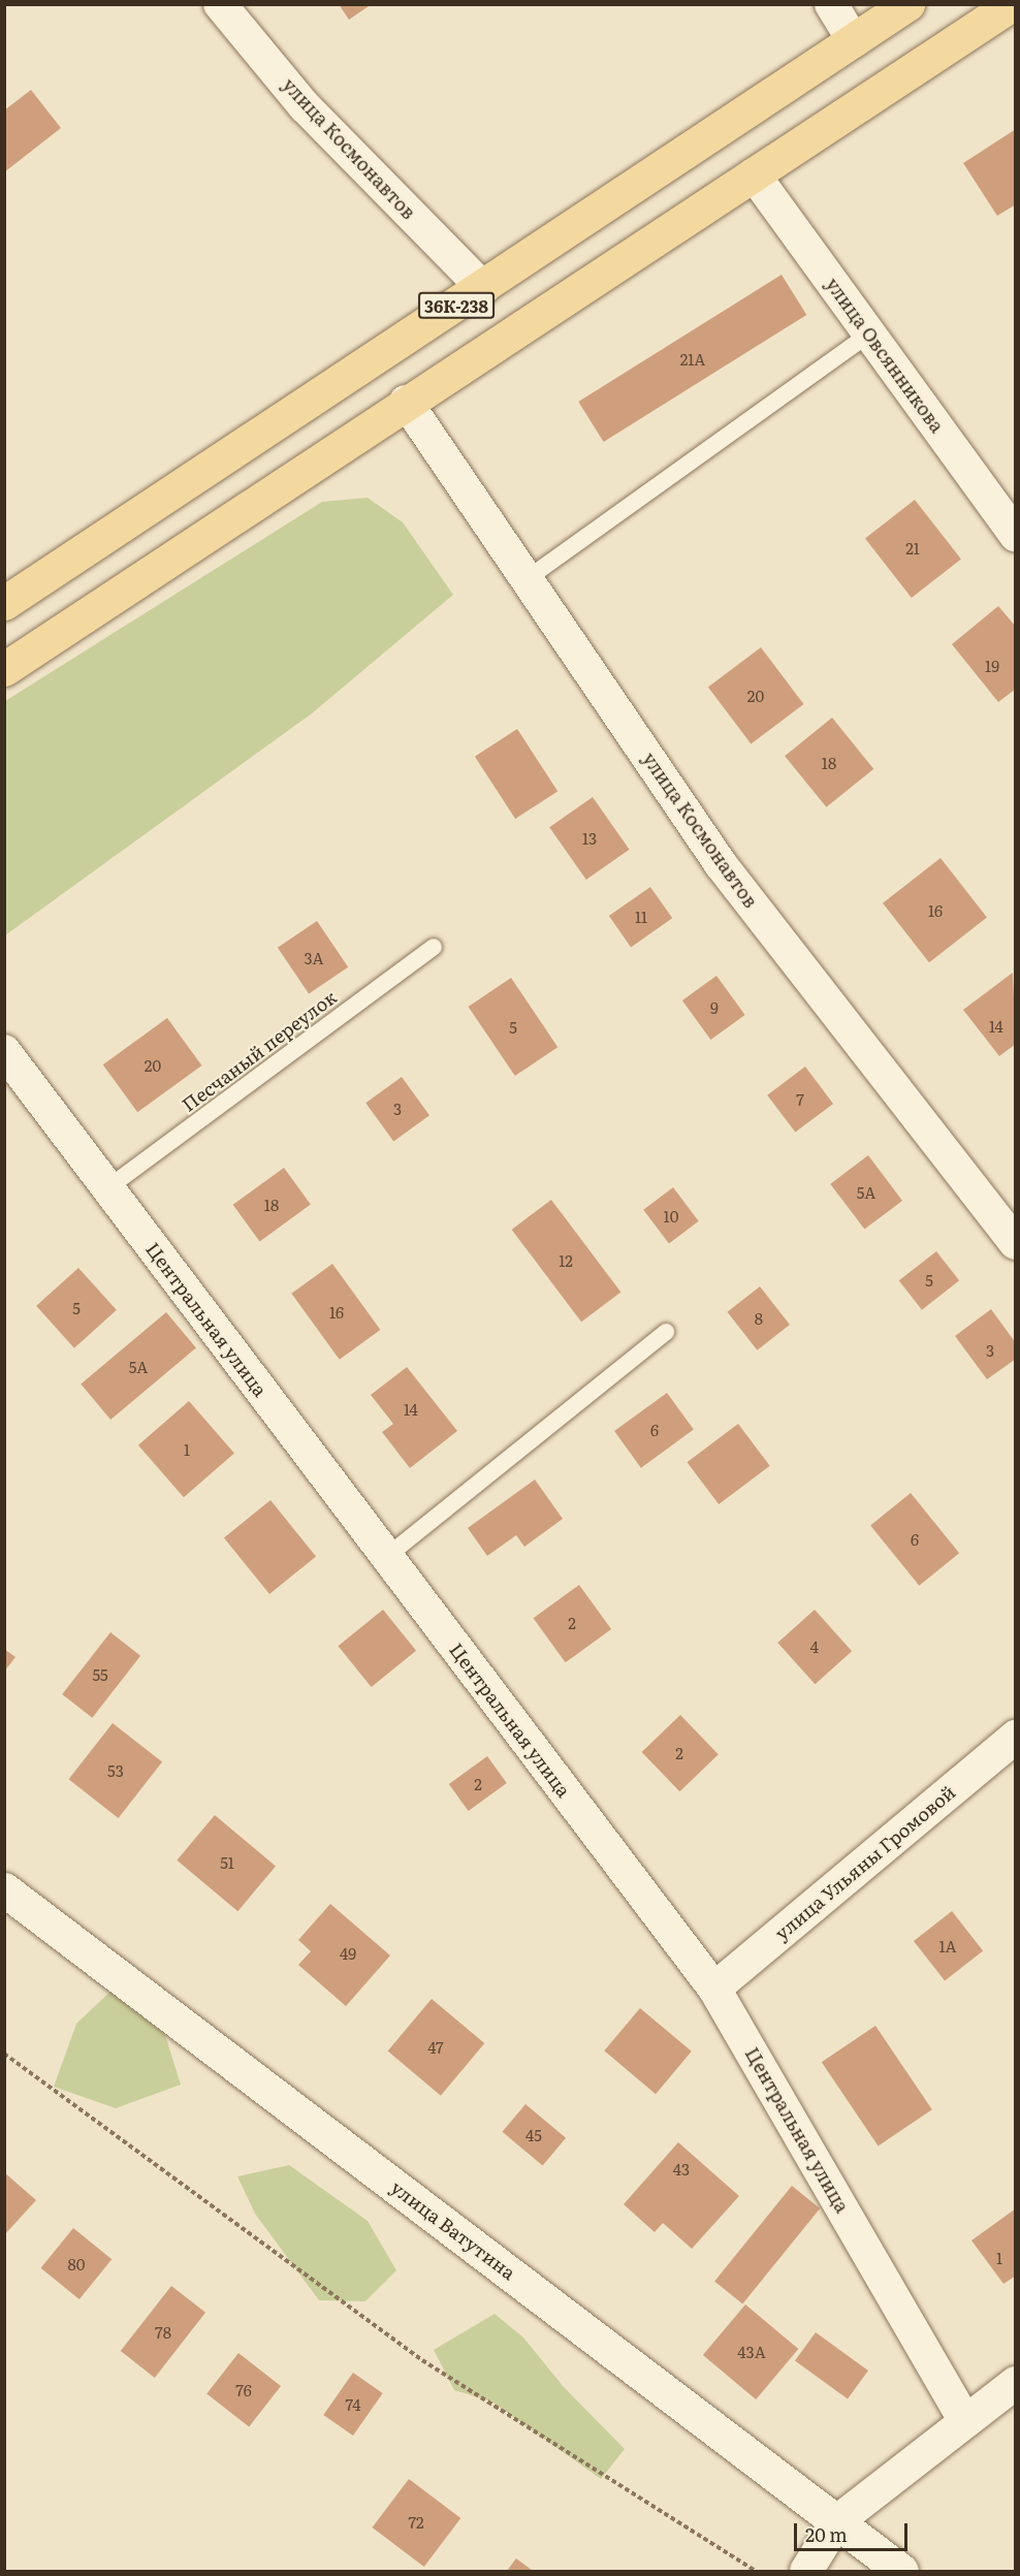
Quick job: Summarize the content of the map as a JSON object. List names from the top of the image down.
{
  "streets": {
    "main road": ["36К-238", "улица Ватутина"],
    "street": [
      "улица Космонавтов",
      "улица Овсянникова",
      "Центральная улица",
      "улица Ульяны Громовой"
    ],
    "lane": ["Песчаный переулок"]
  },
  "crossings": [
    ["улица Космонавтов", "36К-238"],
    ["Песчаный переулок", "Центральная улица"],
    ["Центральная улица", "улица Ульяны Громовой"]
  ],
  "house_numbers": [
    "21А",
    "21",
    "19",
    "20",
    "18",
    "13",
    "16",
    "11",
    "3А",
    "9",
    "14",
    "5",
    "20",
    "7",
    "3",
    "5А",
    "18",
    "10",
    "12",
    "5",
    "5",
    "16",
    "8",
    "3",
    "5А",
    "14",
    "6",
    "1",
    "6",
    "2",
    "4",
    "55",
    "2",
    "53",
    "2",
    "51",
    "1А",
    "49",
    "47",
    "45",
    "43",
    "1",
    "80",
    "78",
    "43А",
    "76",
    "74",
    "72"
  ],
  "scale_bar": "20 m"
}
